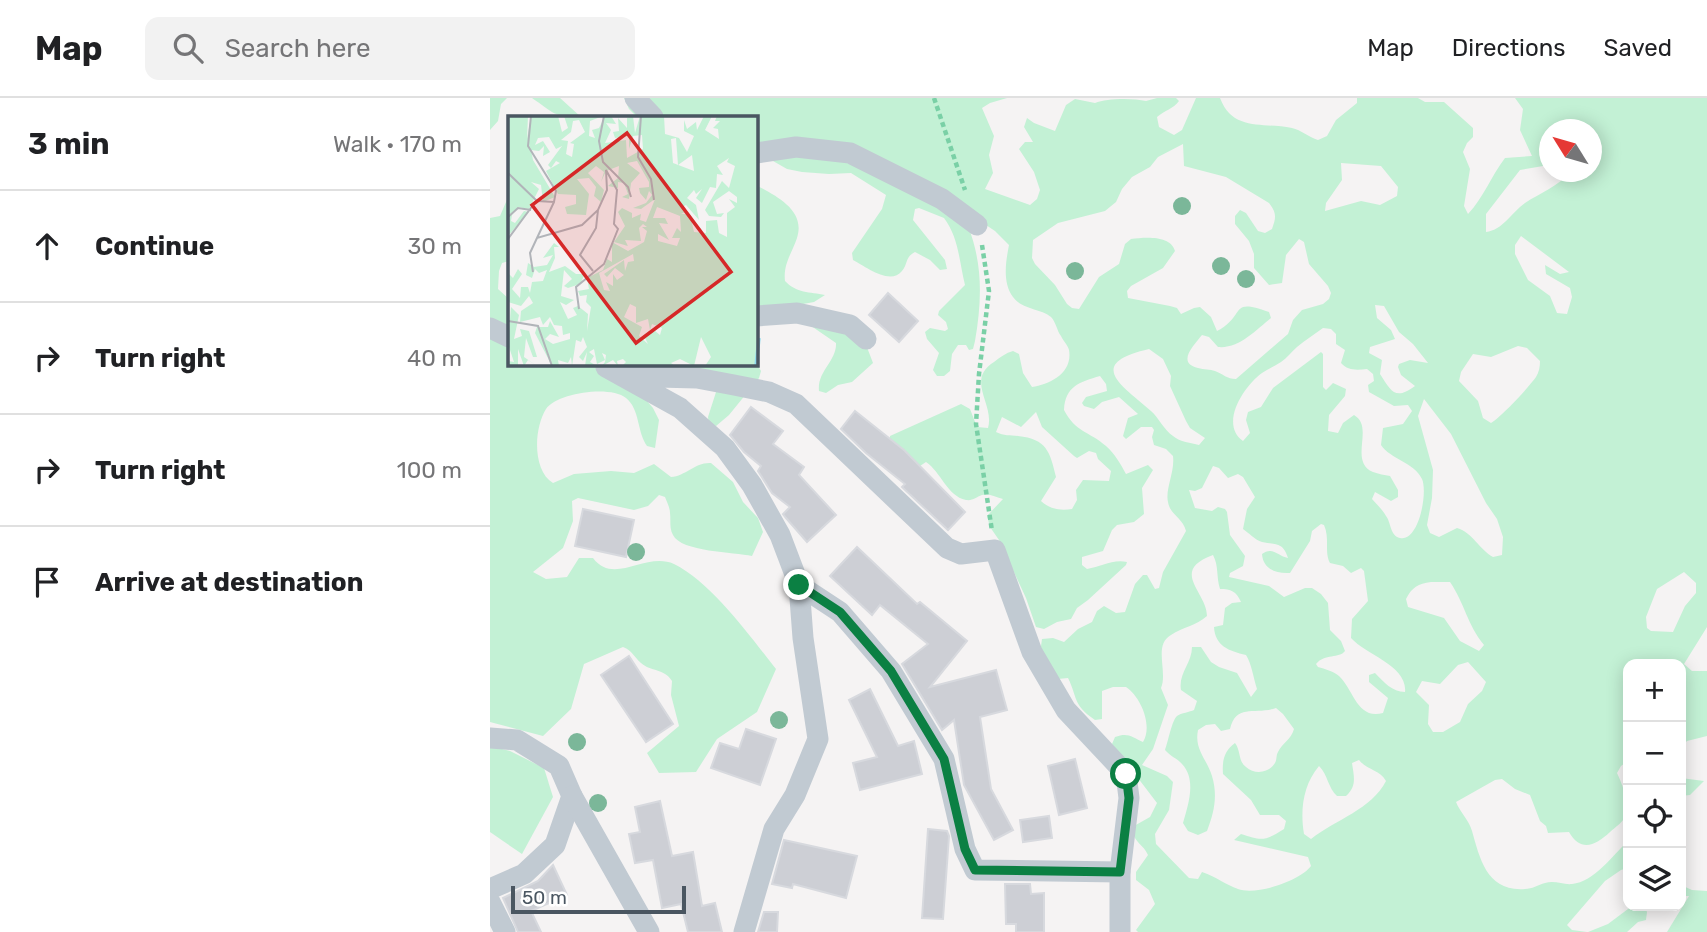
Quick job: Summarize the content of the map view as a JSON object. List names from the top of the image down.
{
  "scale_bar": "50 m",
  "north": "top left",
  "page": {
    "header": "Map",
    "search": "Search here",
    "nav": ["Map", "Directions", "Saved"],
    "heading": ["3 min", "Walk · 170 m"],
    "list": [
      ["Continue", "30 m"],
      ["Turn right", "40 m"],
      ["Turn right", "100 m"],
      "Arrive at destination"
    ],
    "map_buttons": ["+", "−"],
    "scale": "50 m"
  }
}
